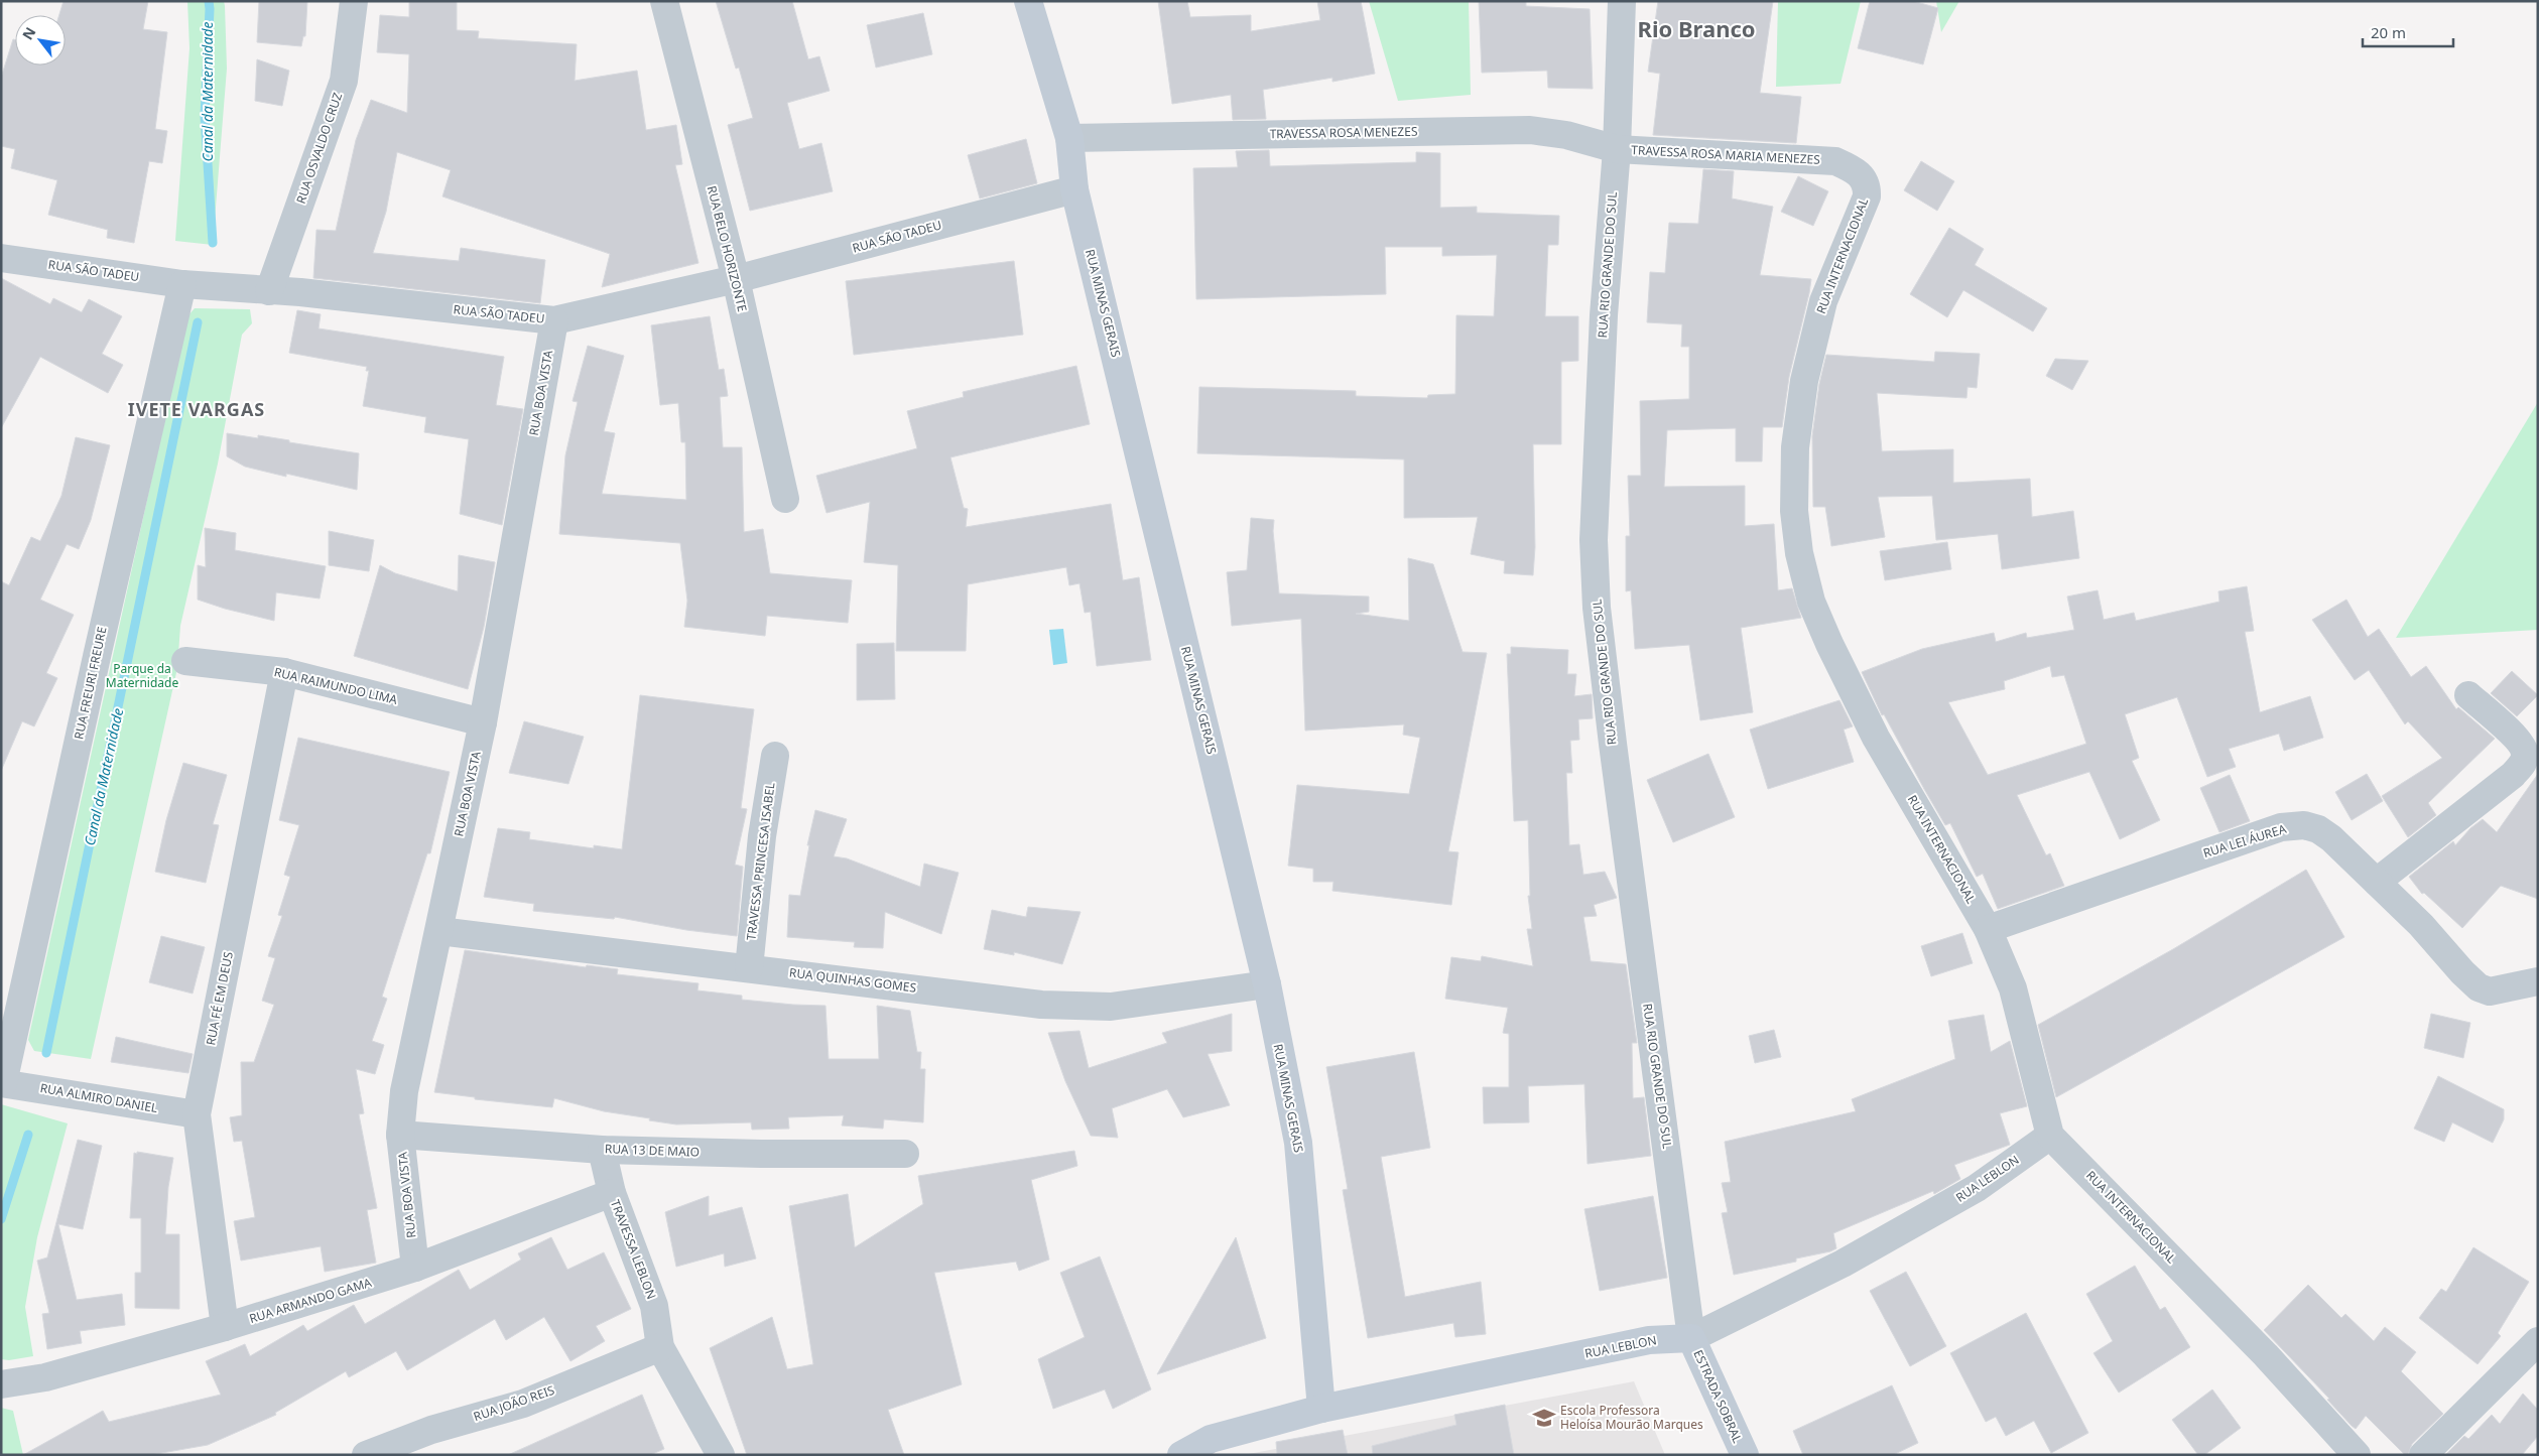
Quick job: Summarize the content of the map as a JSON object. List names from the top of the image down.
{
  "streets": {
    "street": [
      "TRAVESSA ROSA MENEZES",
      "RUA OSVALDO CRUZ",
      "TRAVESSA ROSA MARIA MENEZES",
      "RUA SÃO TADEU",
      "RUA BELO HORIZONTE",
      "RUA INTERNACIONAL",
      "RUA RIO GRANDE DO SUL",
      "RUA MINAS GERAIS",
      "RUA BOA VISTA",
      "RUA FREURI FREURE",
      "RUA RAIMUNDO LIMA",
      "RUA LEI ÁUREA",
      "TRAVESSA PRINCESA ISABEL",
      "RUA QUINHAS GOMES",
      "RUA FÉ EM DEUS",
      "RUA ALMIRO DANIEL",
      "RUA 13 DE MAIO",
      "RUA LEBLON",
      "TRAVESSA LEBLON",
      "RUA ARMANDO GAMA",
      "ESTRADA SOBRAL",
      "RUA JOÃO REIS"
    ]
  },
  "crossings": [
    ["TRAVESSA ROSA MENEZES", "TRAVESSA ROSA MARIA MENEZES"],
    ["TRAVESSA ROSA MENEZES", "RUA RIO GRANDE DO SUL"],
    ["TRAVESSA ROSA MENEZES", "RUA MINAS GERAIS"],
    ["RUA OSVALDO CRUZ", "RUA SÃO TADEU"],
    ["TRAVESSA ROSA MARIA MENEZES", "RUA INTERNACIONAL"],
    ["TRAVESSA ROSA MARIA MENEZES", "RUA RIO GRANDE DO SUL"],
    ["RUA SÃO TADEU", "RUA BELO HORIZONTE"],
    ["RUA SÃO TADEU", "RUA MINAS GERAIS"],
    ["RUA SÃO TADEU", "RUA BOA VISTA"],
    ["RUA SÃO TADEU", "RUA FREURI FREURE"],
    ["RUA INTERNACIONAL", "RUA LEI ÁUREA"],
    ["RUA INTERNACIONAL", "RUA LEBLON"],
    ["RUA RIO GRANDE DO SUL", "RUA LEBLON"],
    ["RUA RIO GRANDE DO SUL", "ESTRADA SOBRAL"],
    ["RUA MINAS GERAIS", "RUA QUINHAS GOMES"],
    ["RUA MINAS GERAIS", "RUA LEBLON"],
    ["RUA BOA VISTA", "RUA RAIMUNDO LIMA"],
    ["RUA BOA VISTA", "RUA QUINHAS GOMES"],
    ["RUA BOA VISTA", "RUA 13 DE MAIO"],
    ["RUA BOA VISTA", "RUA ARMANDO GAMA"],
    ["RUA FREURI FREURE", "RUA ALMIRO DANIEL"],
    ["RUA RAIMUNDO LIMA", "RUA FÉ EM DEUS"],
    ["TRAVESSA PRINCESA ISABEL", "RUA QUINHAS GOMES"],
    ["RUA FÉ EM DEUS", "RUA ALMIRO DANIEL"],
    ["RUA FÉ EM DEUS", "RUA ARMANDO GAMA"],
    ["RUA 13 DE MAIO", "TRAVESSA LEBLON"],
    ["RUA LEBLON", "ESTRADA SOBRAL"],
    ["TRAVESSA LEBLON", "RUA ARMANDO GAMA"],
    ["TRAVESSA LEBLON", "RUA JOÃO REIS"]
  ],
  "districts": ["Rio Branco", "IVETE VARGAS"],
  "water": ["Canal da Maternidade"],
  "parks": ["Parque da Maternidade"],
  "places": {
    "school or university": ["Escola Professora Heloísa Mourão Marques"]
  },
  "scale_bar": "20 m",
  "north": "top left"
}
